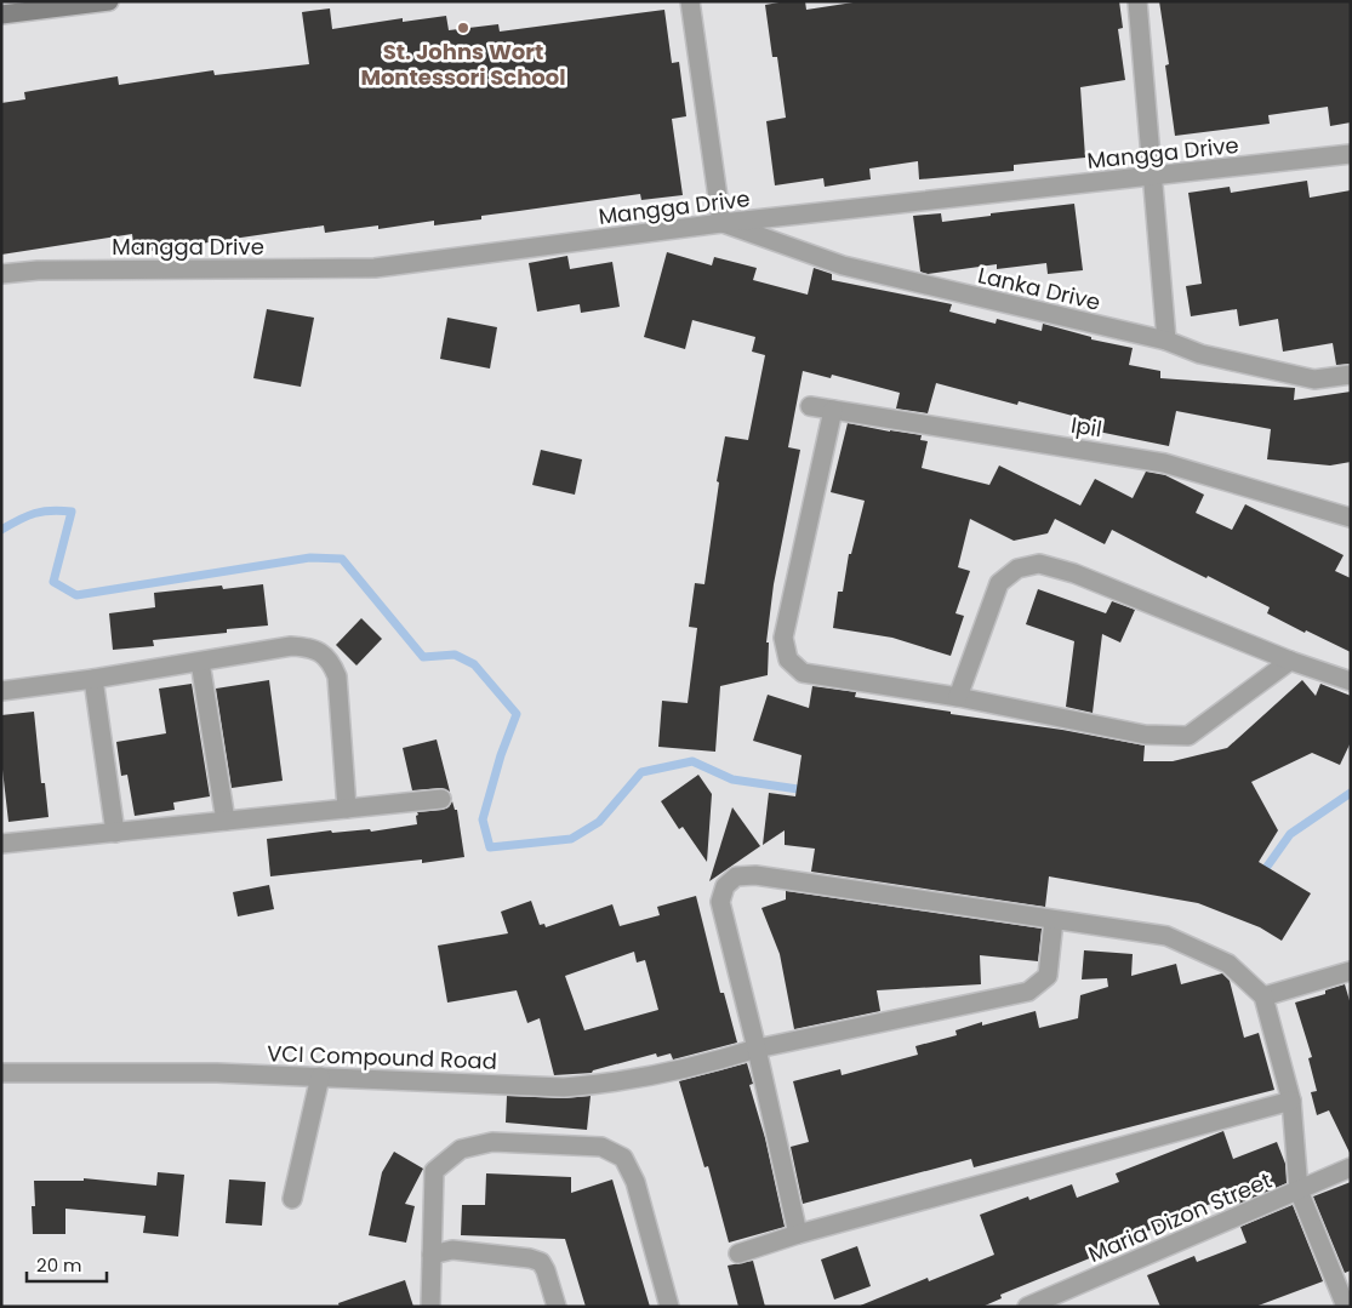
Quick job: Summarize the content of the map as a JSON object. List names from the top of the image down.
{
  "streets": {
    "street": [
      "Mangga Drive",
      "Lanka Drive",
      "Ipil",
      "VCI Compound Road",
      "Maria Dizon Street"
    ]
  },
  "crossings": [
    ["Mangga Drive", "Lanka Drive"]
  ],
  "places": ["St. Johns Wort Montessori School"],
  "scale_bar": "20 m"
}
